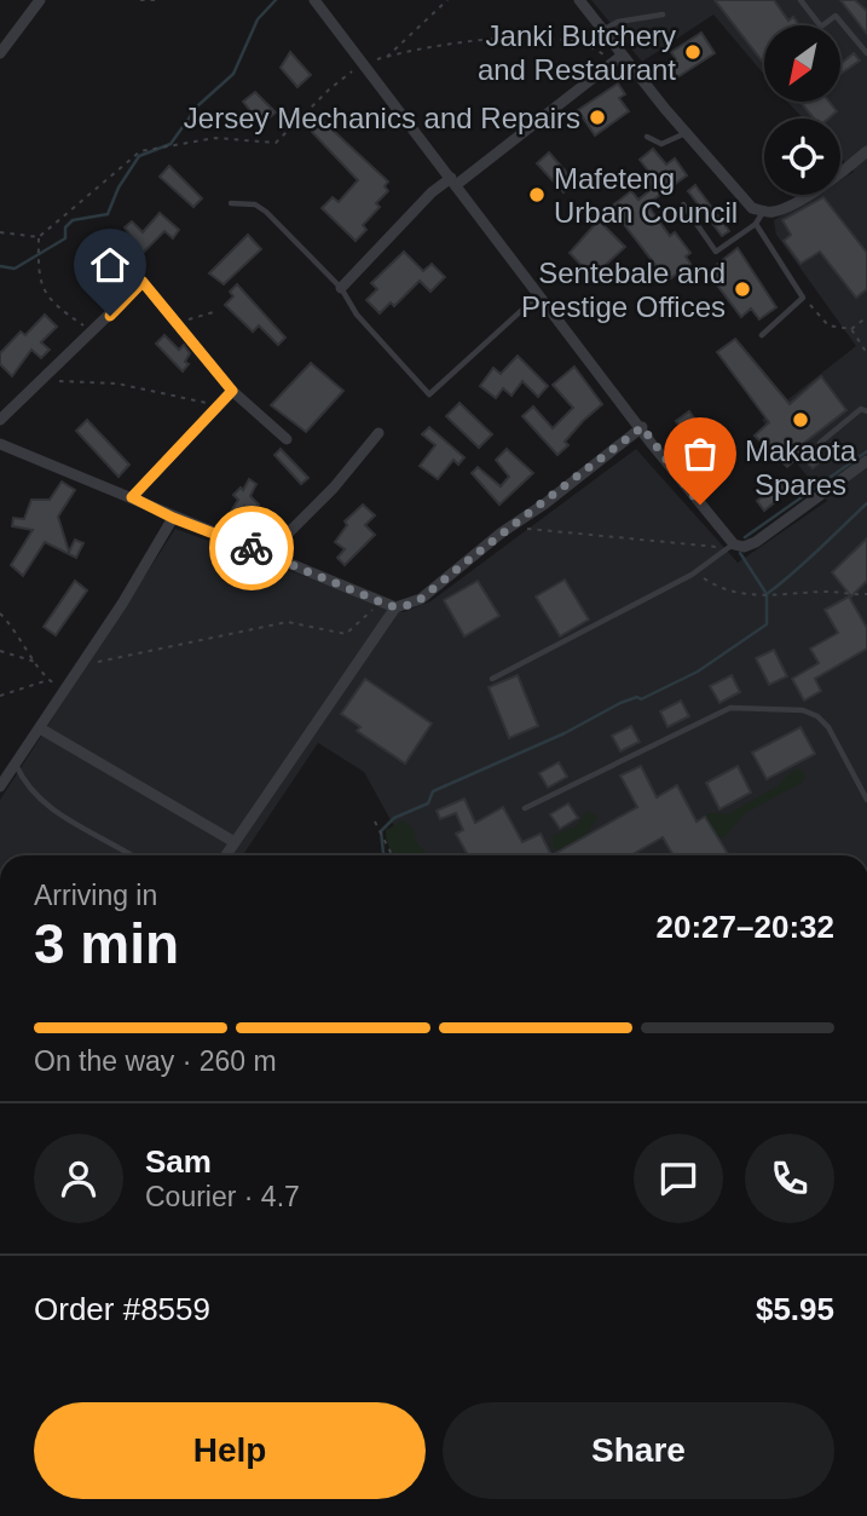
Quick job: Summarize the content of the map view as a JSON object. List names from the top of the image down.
{
  "places": [
    "Janki Butchery and Restaurant",
    "Jersey Mechanics and Repairs",
    "Mafeteng Urban Council",
    "Sentebale and Prestige Offices",
    "Makaota Spares"
  ],
  "north": "bottom left",
  "page": {
    "heading": ["3 min", "Arriving in", "20:27–20:32"],
    "panel": [
      "Sam",
      "Courier · 4.7",
      "Order #8559",
      "$5.95"
    ],
    "bar": "On the way · 260 m",
    "buttons": ["Help", "Share"]
  }
}
